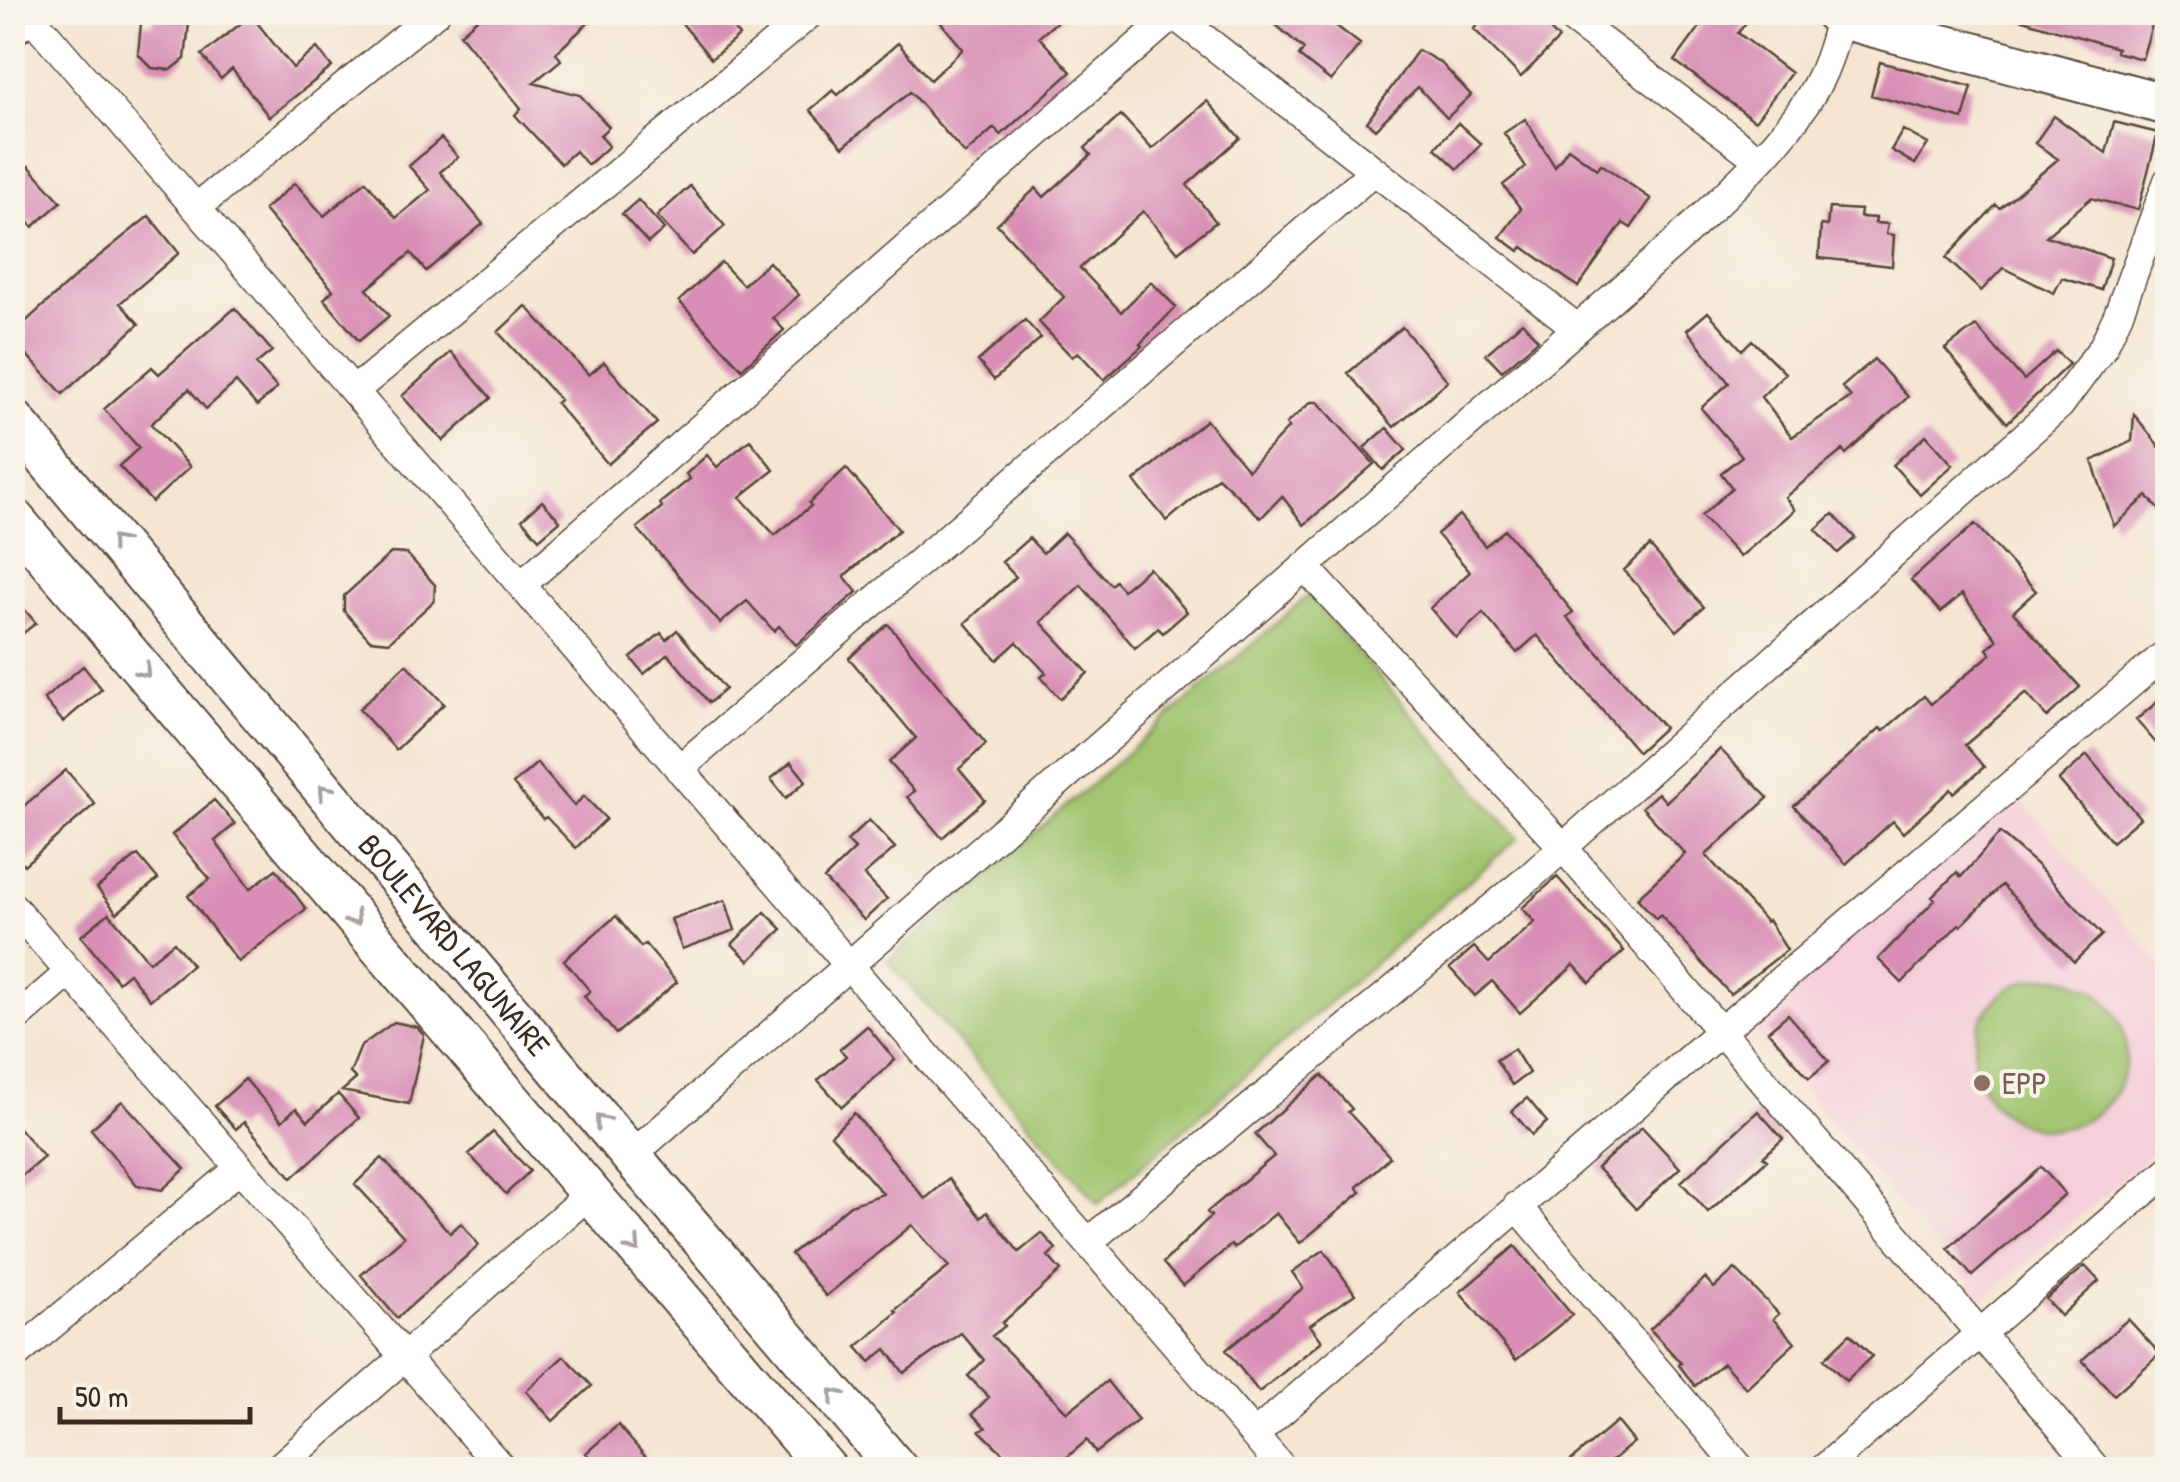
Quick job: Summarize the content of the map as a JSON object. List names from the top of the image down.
{
  "streets": {
    "main road": ["BOULEVARD LAGUNAIRE"]
  },
  "places": ["EPP"],
  "scale_bar": "50 m"
}
